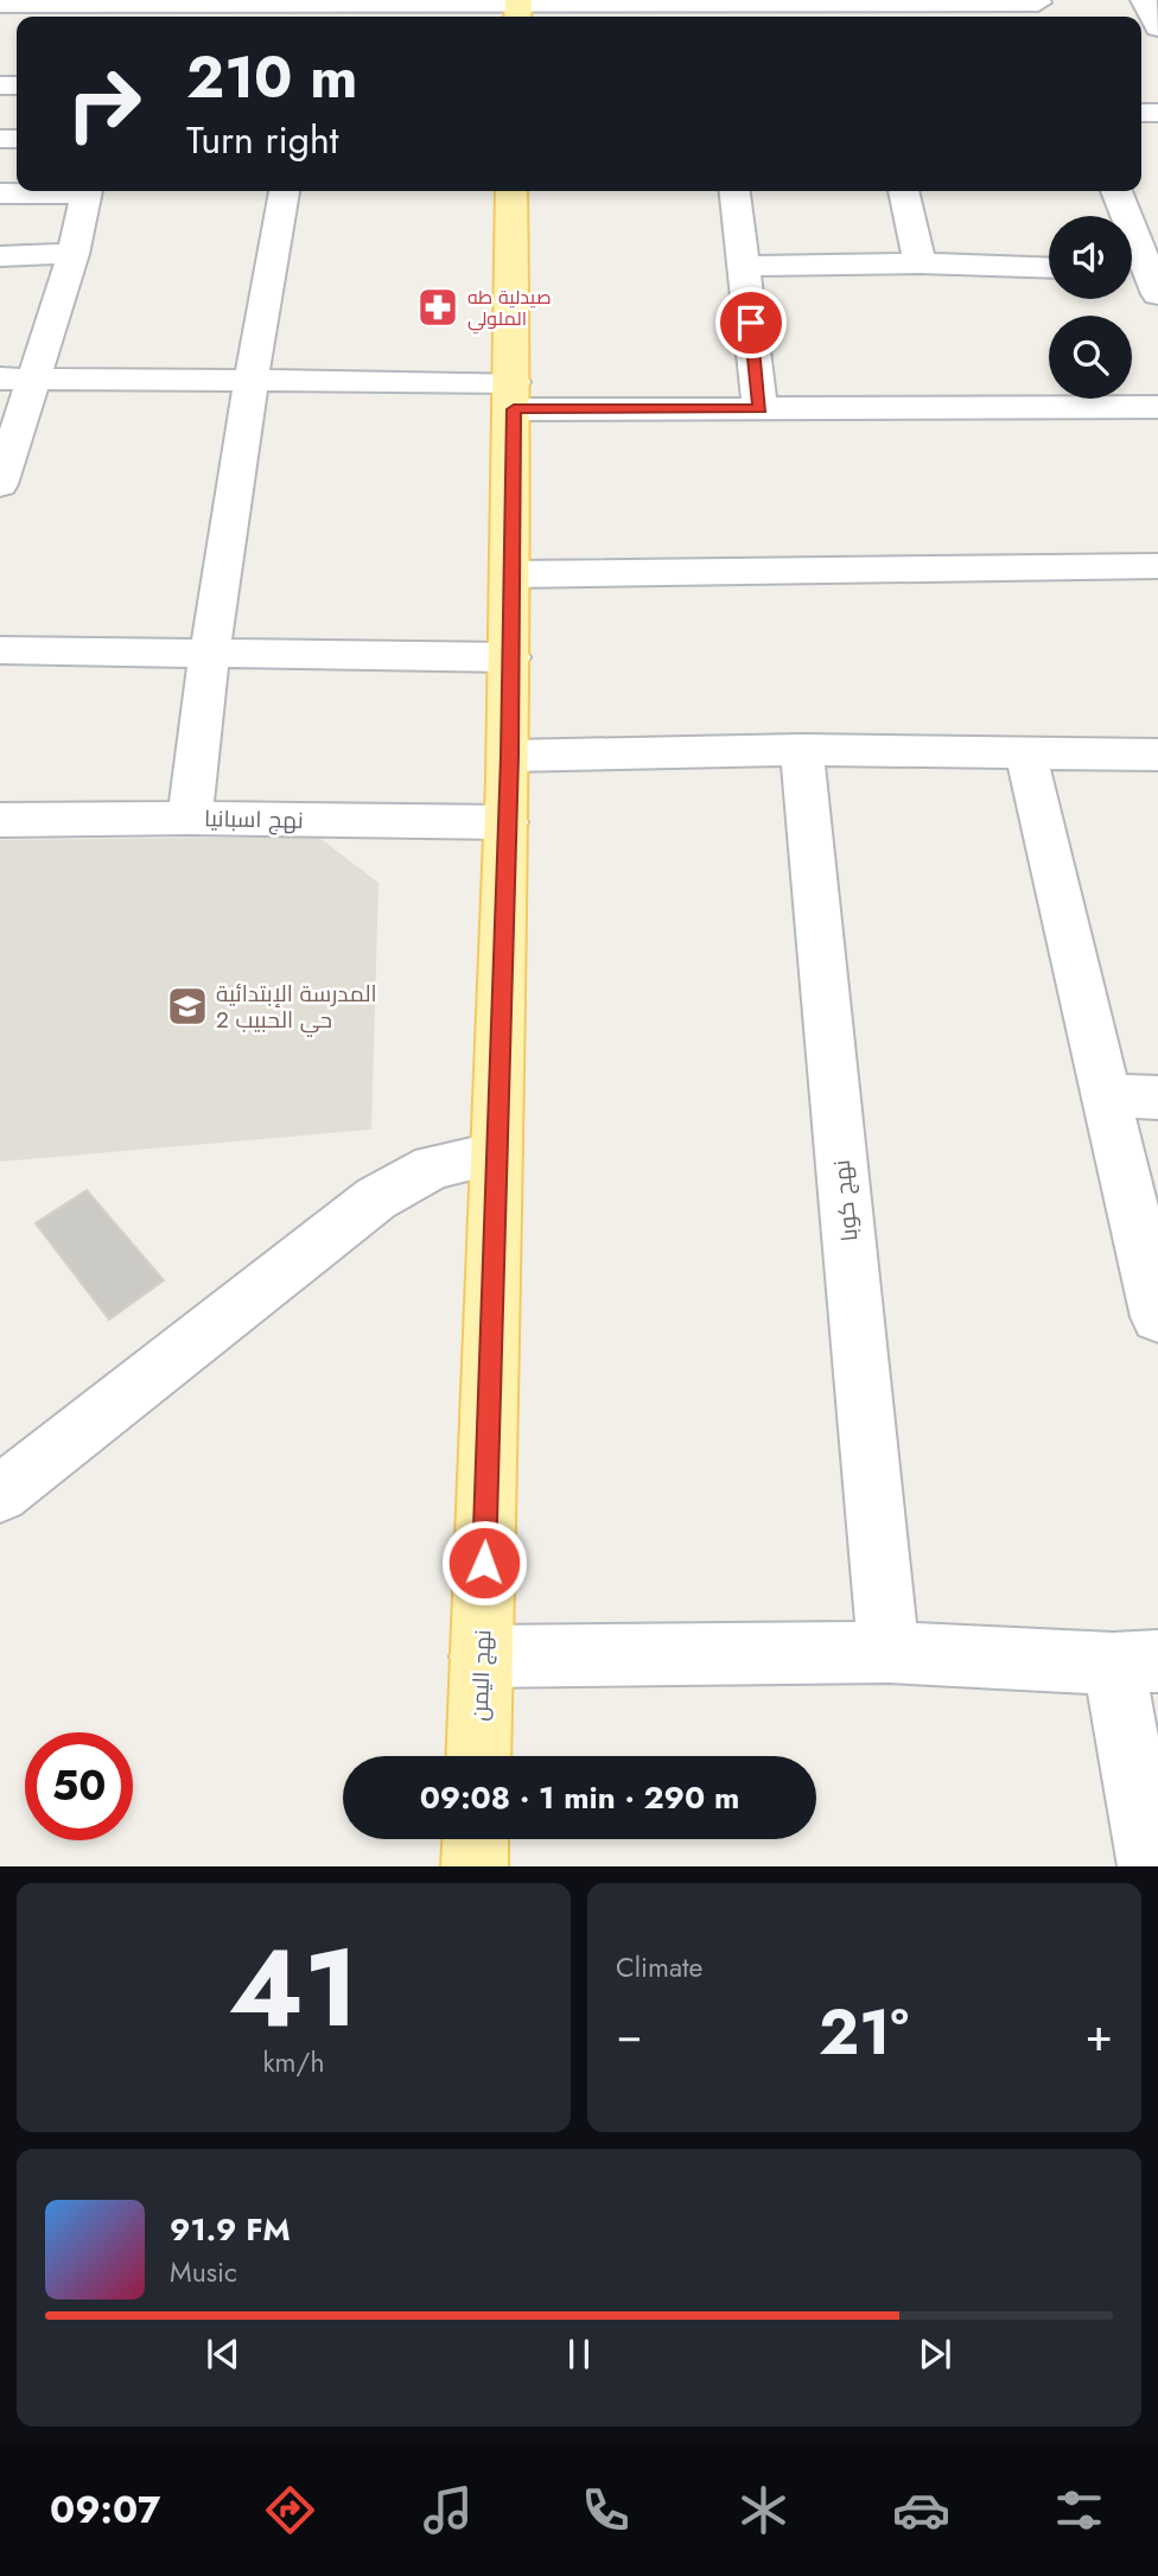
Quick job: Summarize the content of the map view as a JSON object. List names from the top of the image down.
{
  "streets": {
    "main road": ["نهج اليمن"],
    "street": ["نهج اسبانيا", "نهج كوبا"]
  },
  "crossings": [
    ["نهج اسبانيا", "نهج اليمن"]
  ],
  "places": {
    "pharmacy": ["صيدلية طه الملولي"],
    "school or university": ["المدرسة الإبتدائية حي الحبيب 2"]
  },
  "page": {
    "turn": ["210 m", "Turn right"],
    "limit": "50",
    "trip": "09:08 · 1 min · 290 m",
    "tile": [
      ["41", "km/h"],
      "Climate"
    ],
    "heat": ["−", "21°", "+"],
    "song": ["91.9 FM", "Music"],
    "tabs": "09:07"
  }
}
